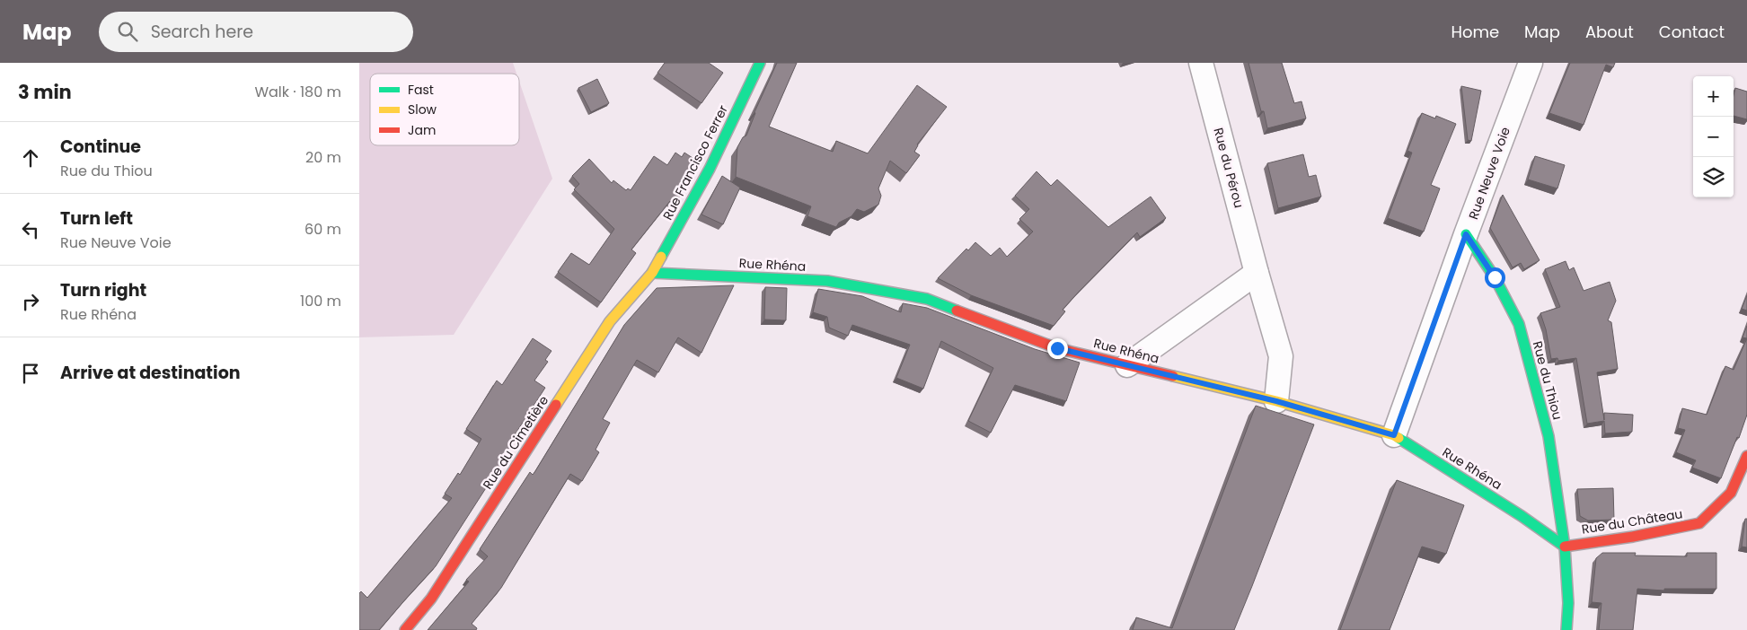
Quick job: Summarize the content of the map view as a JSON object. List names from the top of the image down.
{
  "streets": {
    "street": [
      "Rue Francisco Ferrer",
      "Rue du Pérou",
      "Rue Neuve Voie",
      "Rue Rhéna",
      "Rue du Thiou",
      "Rue du Cimetière",
      "Rue du Château"
    ]
  },
  "crossings": [
    ["Rue Francisco Ferrer", "Rue Rhéna"],
    ["Rue Francisco Ferrer", "Rue du Cimetière"],
    ["Rue du Pérou", "Rue Rhéna"],
    ["Rue Neuve Voie", "Rue Rhéna"],
    ["Rue Neuve Voie", "Rue du Thiou"],
    ["Rue Rhéna", "Rue du Thiou"],
    ["Rue Rhéna", "Rue du Cimetière"],
    ["Rue Rhéna", "Rue du Château"],
    ["Rue du Thiou", "Rue du Château"]
  ],
  "legend": ["Fast", "Slow", "Jam"],
  "page": {
    "header": "Map",
    "search": "Search here",
    "nav": [
      "Home",
      "Map",
      "About",
      "Contact"
    ],
    "heading": ["3 min", "Walk · 180 m"],
    "map_buttons": ["+", "−"],
    "list": [
      ["Continue", "Rue du Thiou", "20 m"],
      ["Turn left", "Rue Neuve Voie", "60 m"],
      ["Turn right", "Rue Rhéna", "100 m"],
      "Arrive at destination"
    ]
  }
}
